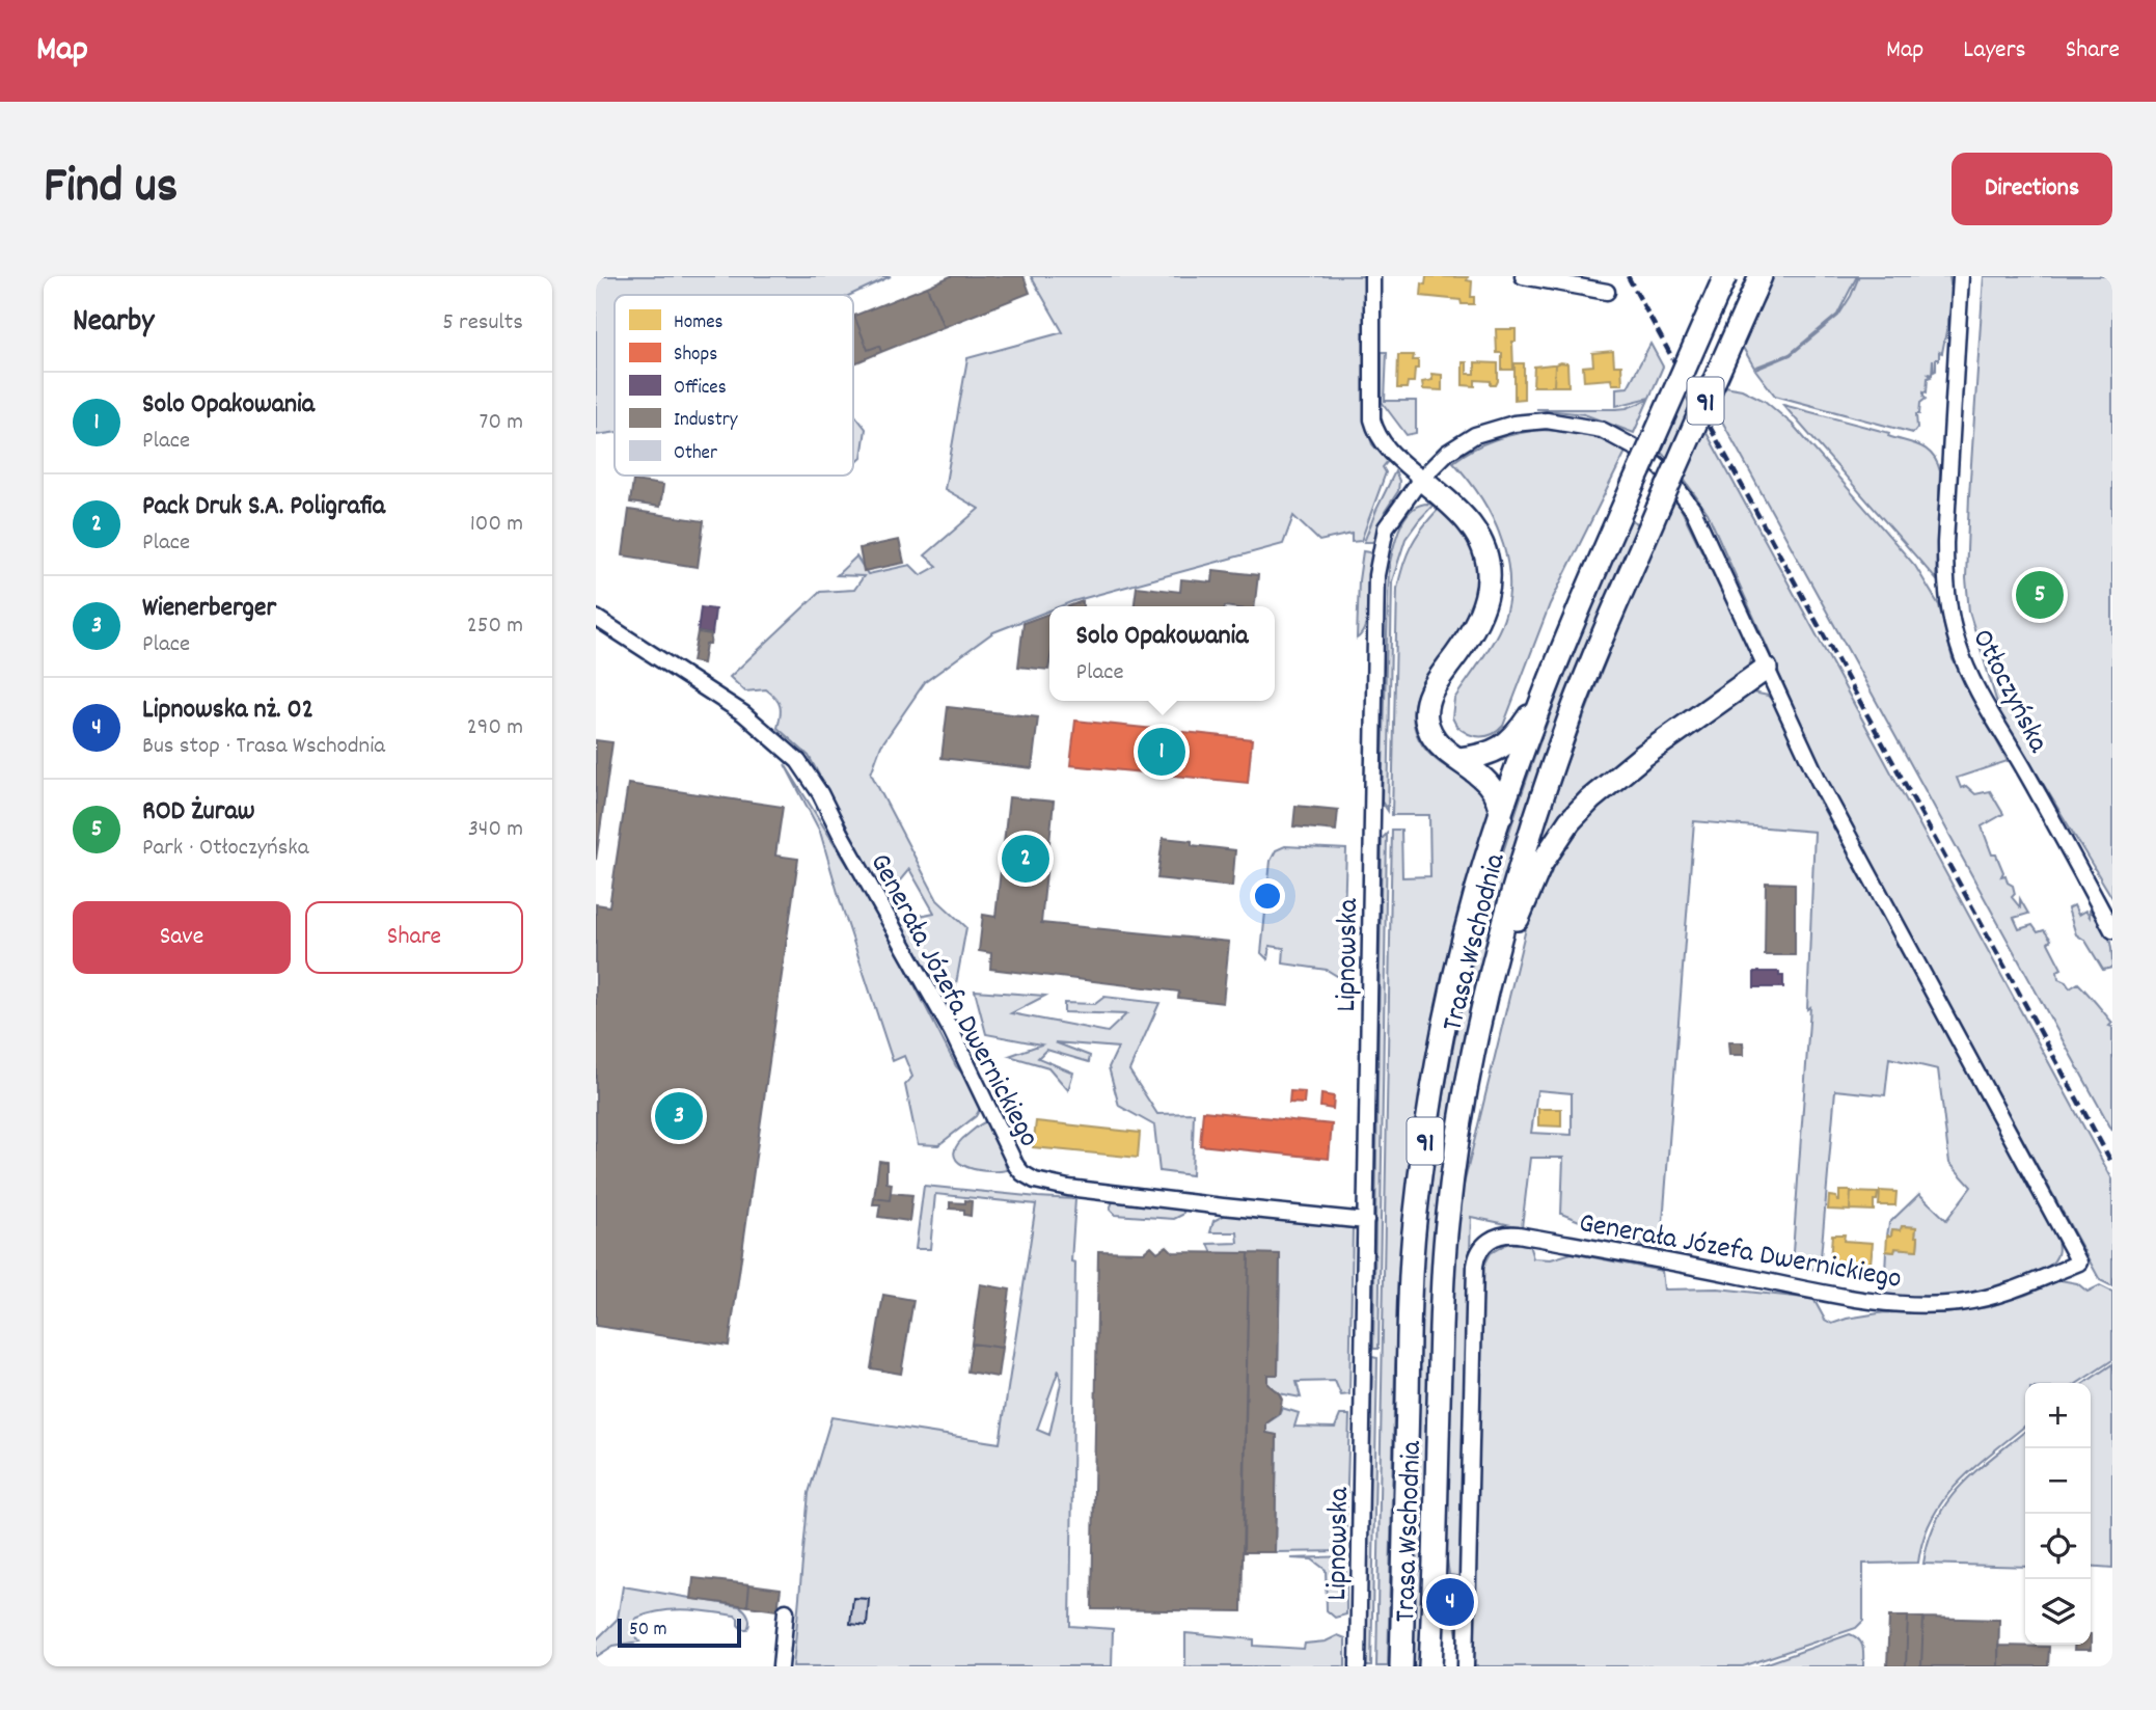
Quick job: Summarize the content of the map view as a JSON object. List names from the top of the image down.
{
  "streets": {
    "main road": ["91", "Trasa Wschodnia"],
    "street": ["Otłoczyńska", "Lipnowska", "Generała Józefa Dwernickiego"]
  },
  "crossings": [
    ["Lipnowska", "Generała Józefa Dwernickiego"]
  ],
  "legend": [
    "Homes",
    "Shops",
    "Offices",
    "Industry",
    "Other"
  ],
  "scale_bar": "50 m",
  "page": {
    "header": "Map",
    "nav": ["Map", "Layers", "Share"],
    "title": "Find us",
    "buttons": [
      "Directions",
      ["Save", "Share"]
    ],
    "heading": ["Nearby", "5 results"],
    "list": [
      {
        "mark": "1",
        "name": "Solo Opakowania",
        "note": "Place",
        "value": "70 m"
      },
      {
        "mark": "2",
        "name": "Pack Druk S.A. Poligrafia",
        "note": "Place",
        "value": "100 m"
      },
      {
        "mark": "3",
        "name": "Wienerberger",
        "note": "Place",
        "value": "250 m"
      },
      {
        "mark": "4",
        "name": "Lipnowska nż. 02",
        "note": "Bus stop · Trasa Wschodnia",
        "value": "290 m"
      },
      {
        "mark": "5",
        "name": "ROD Żuraw",
        "note": "Park · Otłoczyńska",
        "value": "340 m"
      }
    ],
    "pins": [
      "5",
      "1",
      "2",
      "3",
      "4"
    ],
    "popup": ["Solo Opakowania", "Place"],
    "map_buttons": ["+", "−"],
    "scale": "50 m"
  }
}
